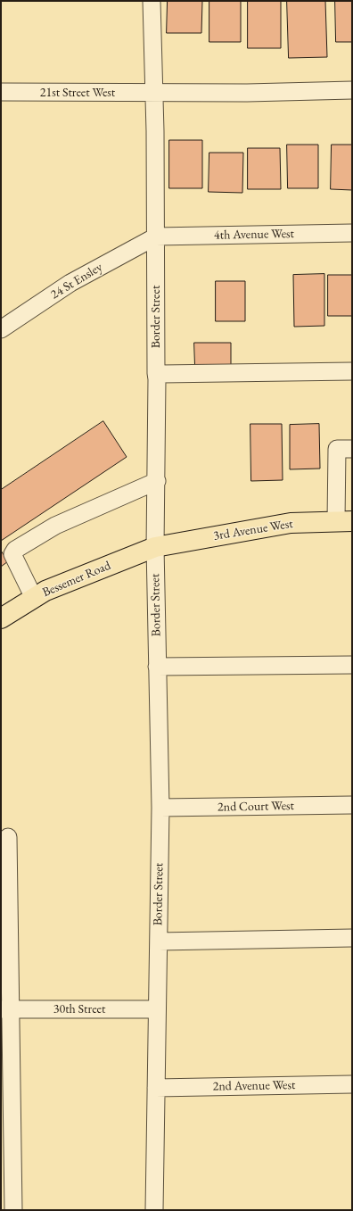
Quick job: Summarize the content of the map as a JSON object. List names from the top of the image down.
{
  "streets": {
    "main road": ["3rd Avenue West", "Bessemer Road"],
    "street": [
      "21st Street West",
      "4th Avenue West",
      "24 St Ensley",
      "Border Street",
      "2nd Court West",
      "30th Street",
      "2nd Avenue West"
    ]
  },
  "crossings": [
    ["21st Street West", "Border Street"],
    ["4th Avenue West", "24 St Ensley"],
    ["4th Avenue West", "Border Street"],
    ["24 St Ensley", "Border Street"],
    ["Border Street", "3rd Avenue West"],
    ["Border Street", "Bessemer Road"],
    ["Border Street", "2nd Court West"],
    ["Border Street", "30th Street"],
    ["Border Street", "2nd Avenue West"],
    ["3rd Avenue West", "Bessemer Road"]
  ]
}
